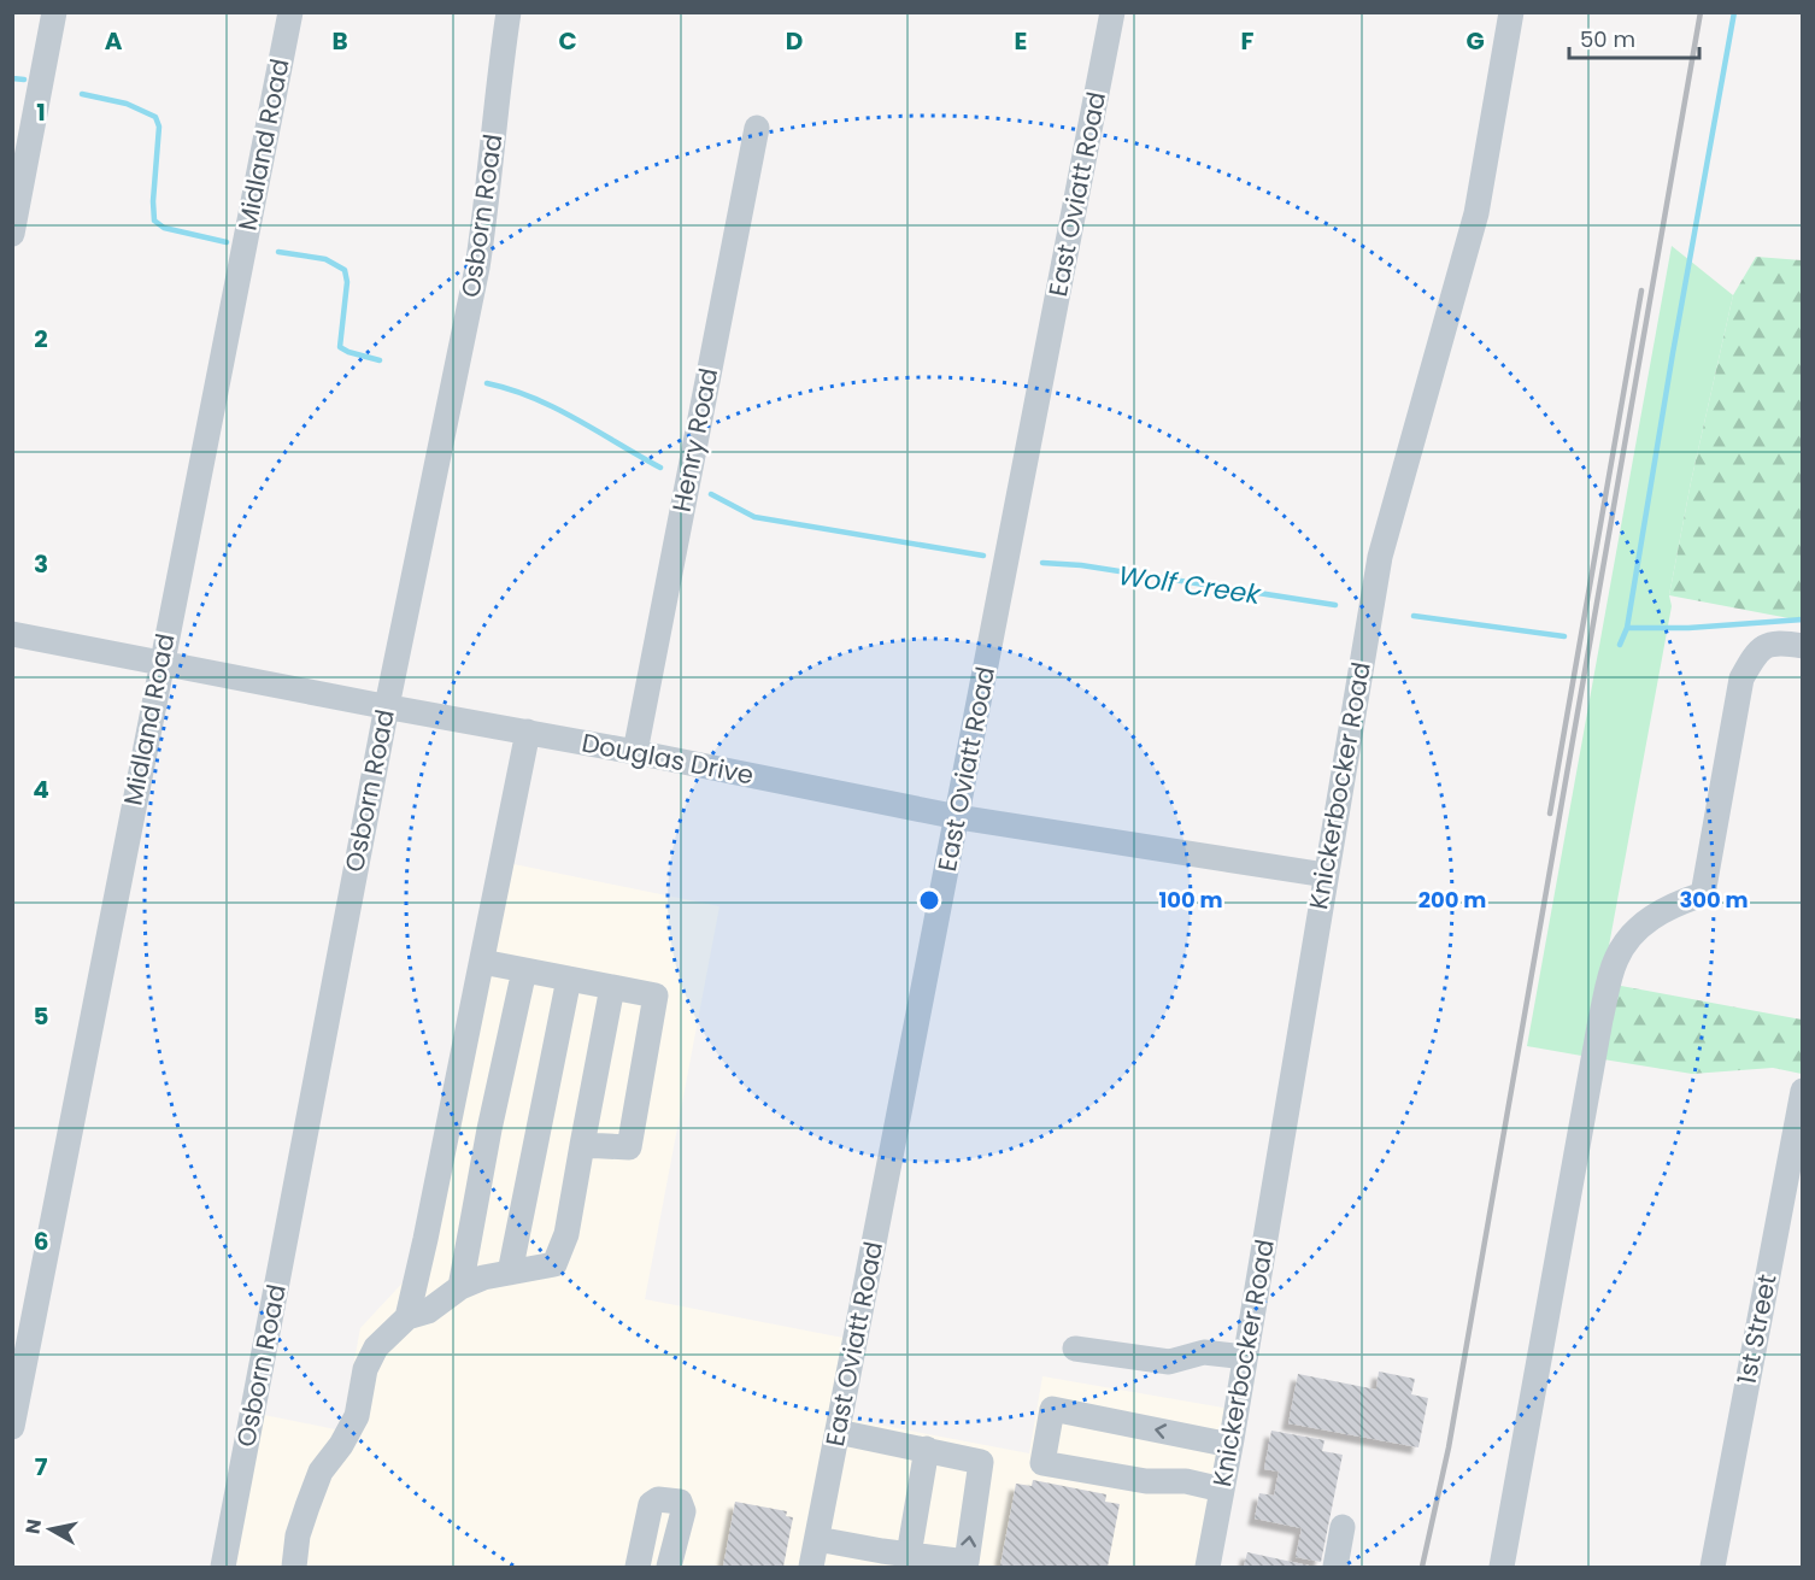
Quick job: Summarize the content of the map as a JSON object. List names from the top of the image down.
{
  "streets": {
    "street": [
      "Midland Road",
      "East Oviatt Road",
      "Osborn Road",
      "Henry Road",
      "Douglas Drive",
      "Knickerbocker Road",
      "1st Street"
    ]
  },
  "crossings": [
    ["Midland Road", "Douglas Drive"],
    ["East Oviatt Road", "Douglas Drive"],
    ["Osborn Road", "Douglas Drive"],
    ["Henry Road", "Douglas Drive"],
    ["Douglas Drive", "Knickerbocker Road"]
  ],
  "water": ["Wolf Creek"],
  "scale_bar": "50 m",
  "north": "left",
  "grid": {
    "columns": [
      "A",
      "B",
      "C",
      "D",
      "E",
      "F",
      "G"
    ],
    "rows": [
      "1",
      "2",
      "3",
      "4",
      "5",
      "6",
      "7"
    ]
  },
  "rings": ["100 m", "200 m", "300 m"]
}
